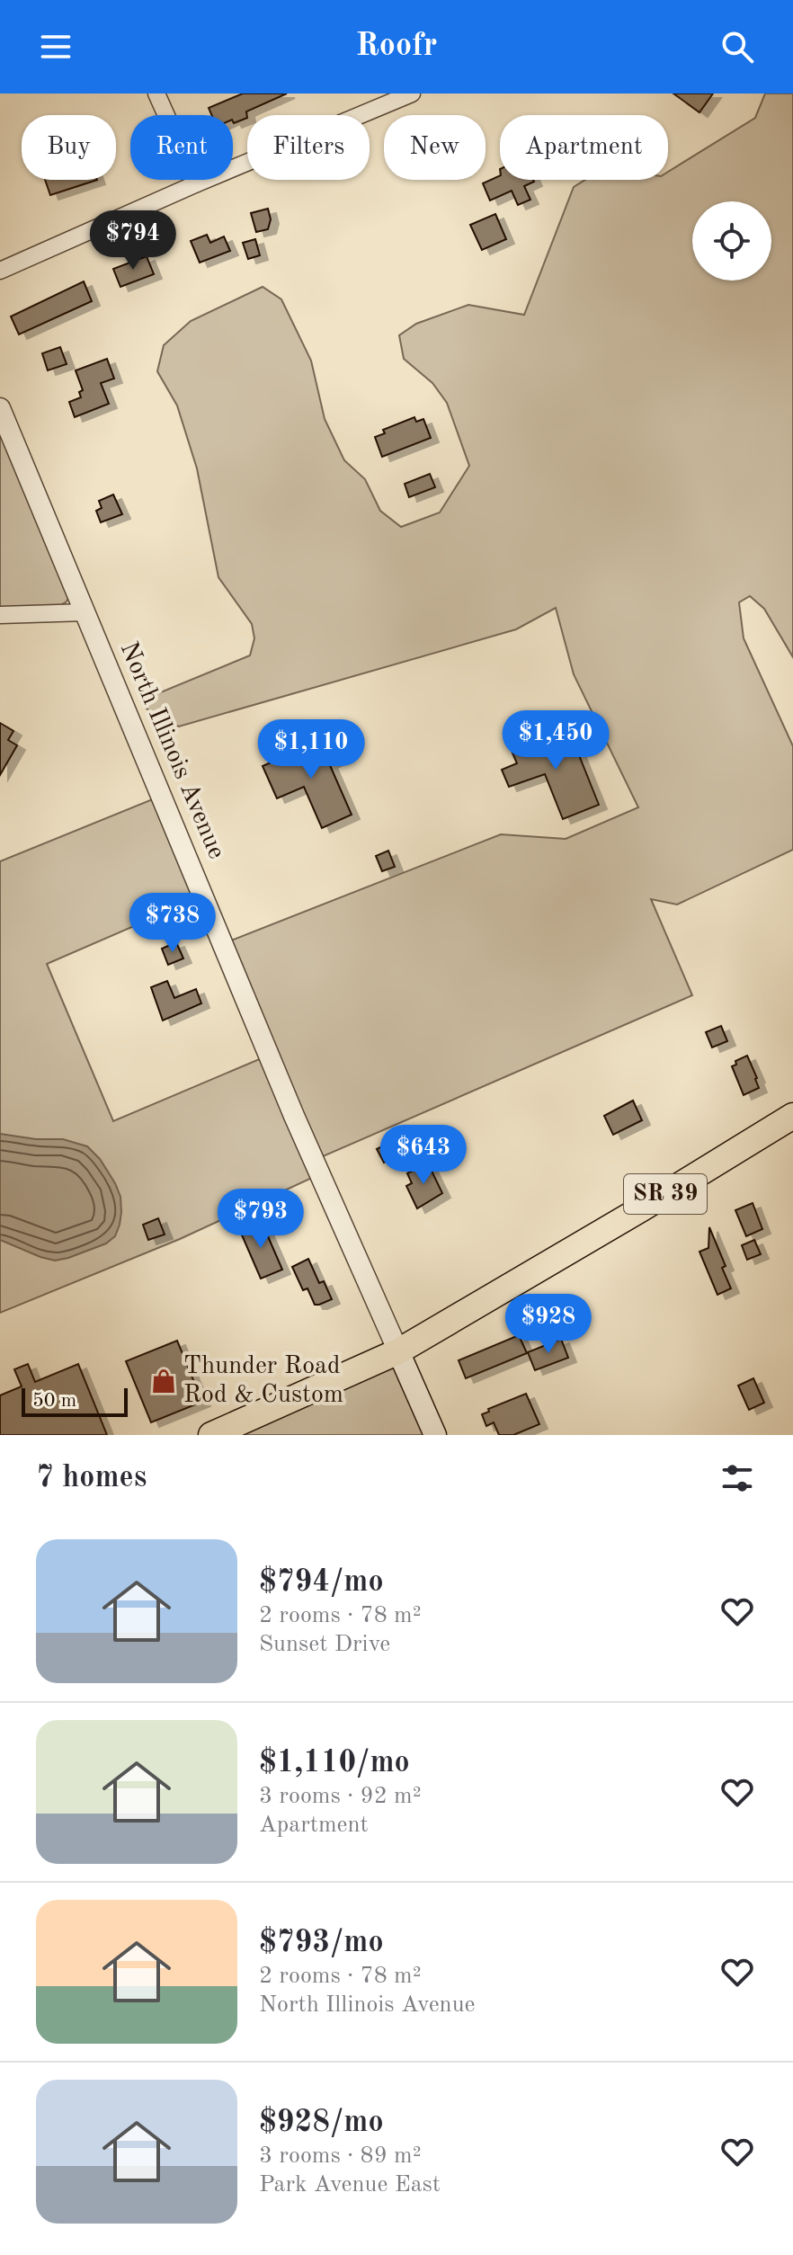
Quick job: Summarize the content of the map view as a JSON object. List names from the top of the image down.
{
  "streets": {
    "main road": ["SR 39"],
    "street": ["North Illinois Avenue"]
  },
  "crossings": [
    ["North Illinois Avenue", "SR 39"]
  ],
  "places": {
    "shop": ["Thunder Road Rod & Custom"]
  },
  "scale_bar": "50 m",
  "page": {
    "header": "Roofr",
    "chip": [
      "Buy",
      "Rent",
      "Filters",
      "New",
      "Apartment"
    ],
    "price": [
      "$794",
      "$1,450",
      "$1,110",
      "$738",
      "$643",
      "$793",
      "$928"
    ],
    "scale": "50 m",
    "heading": "7 homes",
    "list": [
      {
        "name": "$794/mo",
        "note": "2 rooms · 78 m² · Sunset Drive"
      },
      {
        "name": "$1,110/mo",
        "note": "3 rooms · 92 m² · Apartment"
      },
      {
        "name": "$793/mo",
        "note": "2 rooms · 78 m² · North Illinois Avenue"
      },
      {
        "name": "$928/mo",
        "note": "3 rooms · 89 m² · Park Avenue East"
      }
    ]
  }
}
